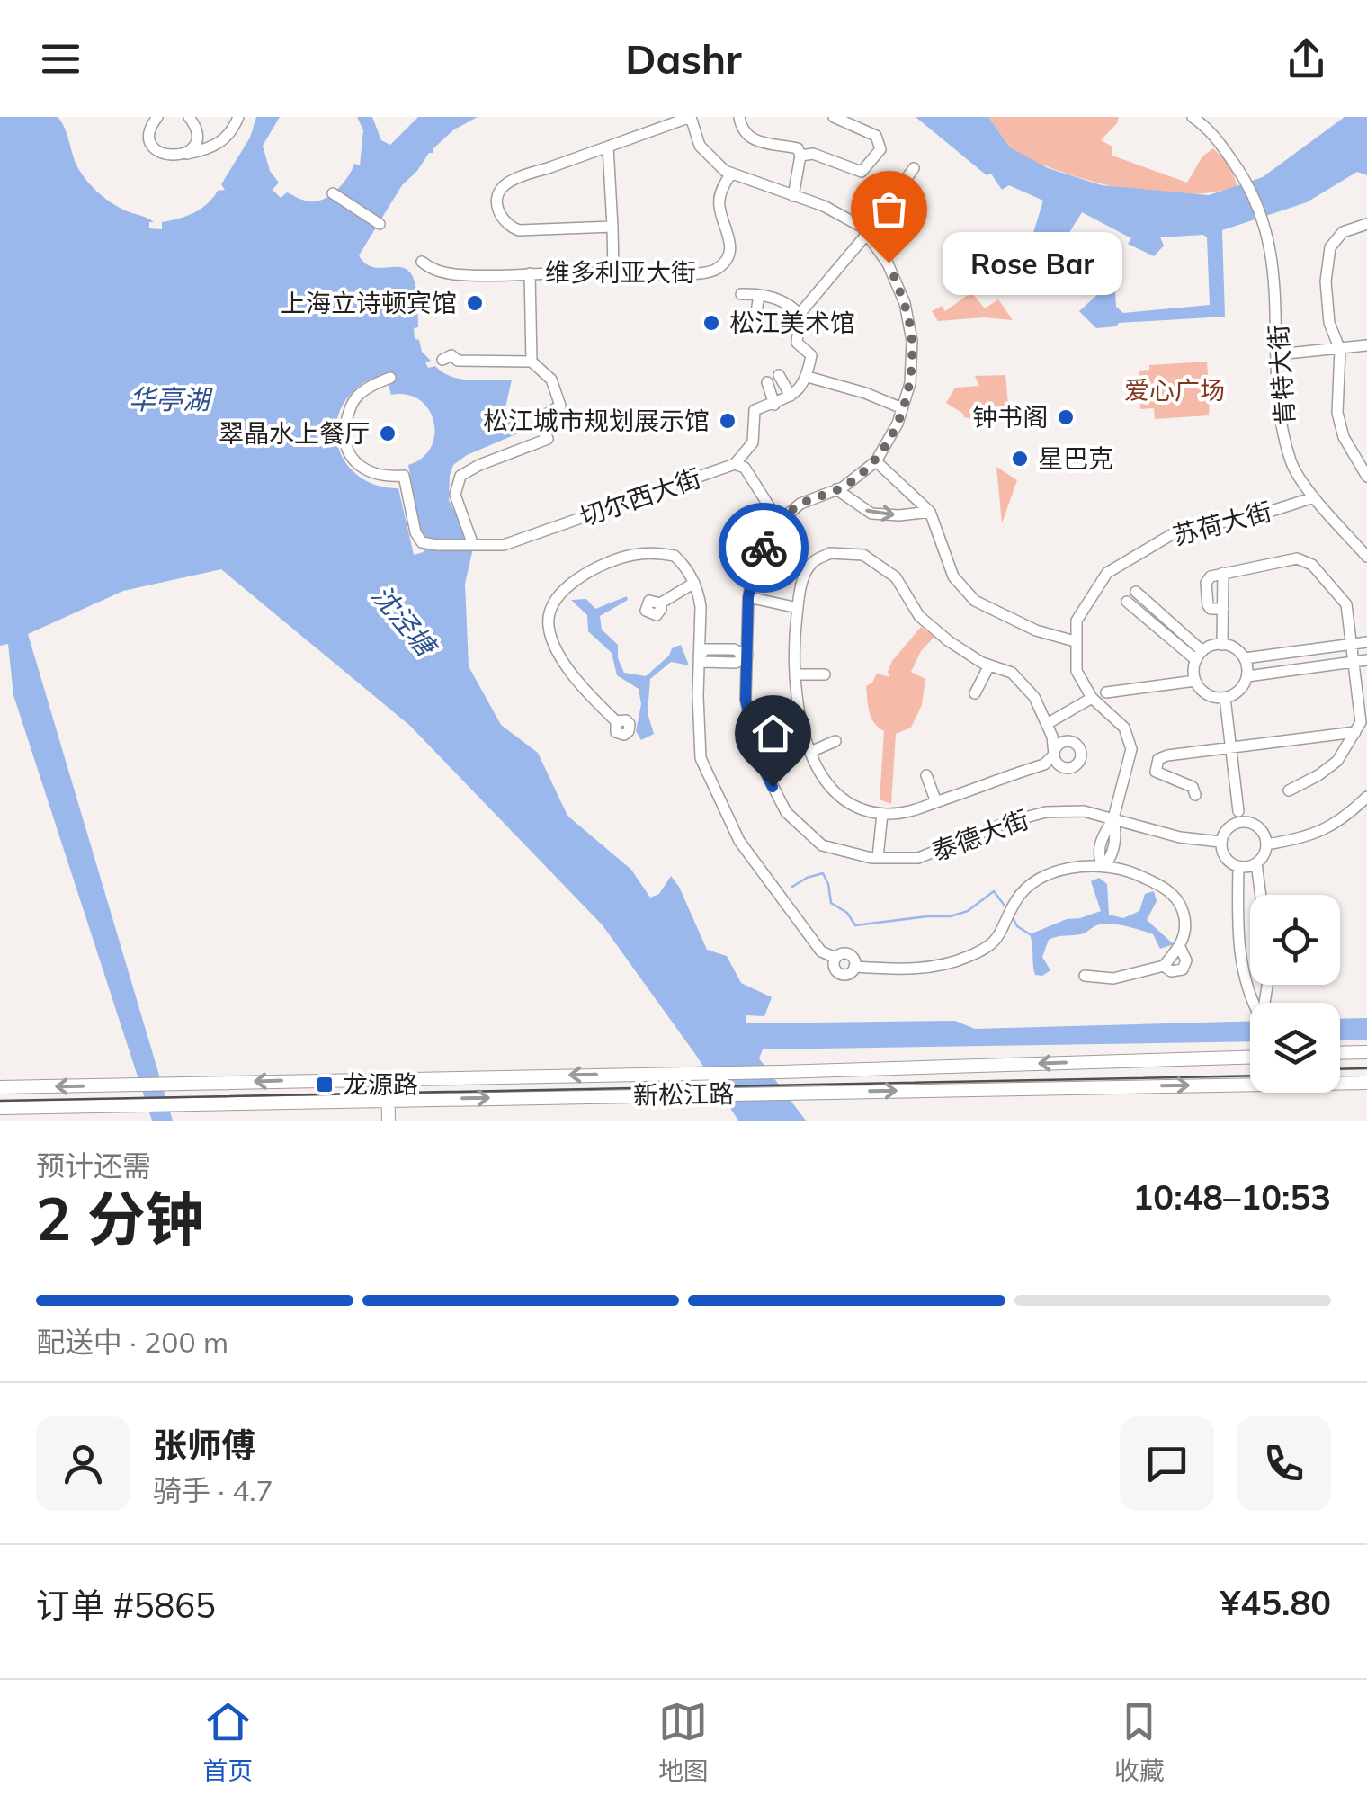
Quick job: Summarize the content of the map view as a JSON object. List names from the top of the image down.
{
  "streets": {
    "main road": ["新松江路"],
    "street": [
      "维多利亚大街",
      "肯特大街",
      "切尔西大街",
      "苏荷大街",
      "泰德大街"
    ]
  },
  "crossings": [
    ["肯特大街", "苏荷大街"]
  ],
  "water": ["华亭湖", "沈泾塘"],
  "parks": ["爱心广场"],
  "places": {
    "other": [
      "Rose Bar",
      "上海立诗顿宾馆",
      "松江美术馆",
      "钟书阁",
      "松江城市规划展示馆",
      "翠晶水上餐厅",
      "星巴克"
    ],
    "transit": ["龙源路"]
  },
  "page": {
    "header": "Dashr",
    "bubble": "Rose Bar",
    "heading": ["2 分钟", "预计还需", "10:48–10:53"],
    "panel": [
      "张师傅",
      "骑手 · 4.7",
      "订单 #5865",
      "¥45.80"
    ],
    "bar": "配送中 · 200 m",
    "tabs": ["首页", "地图", "收藏"]
  }
}
